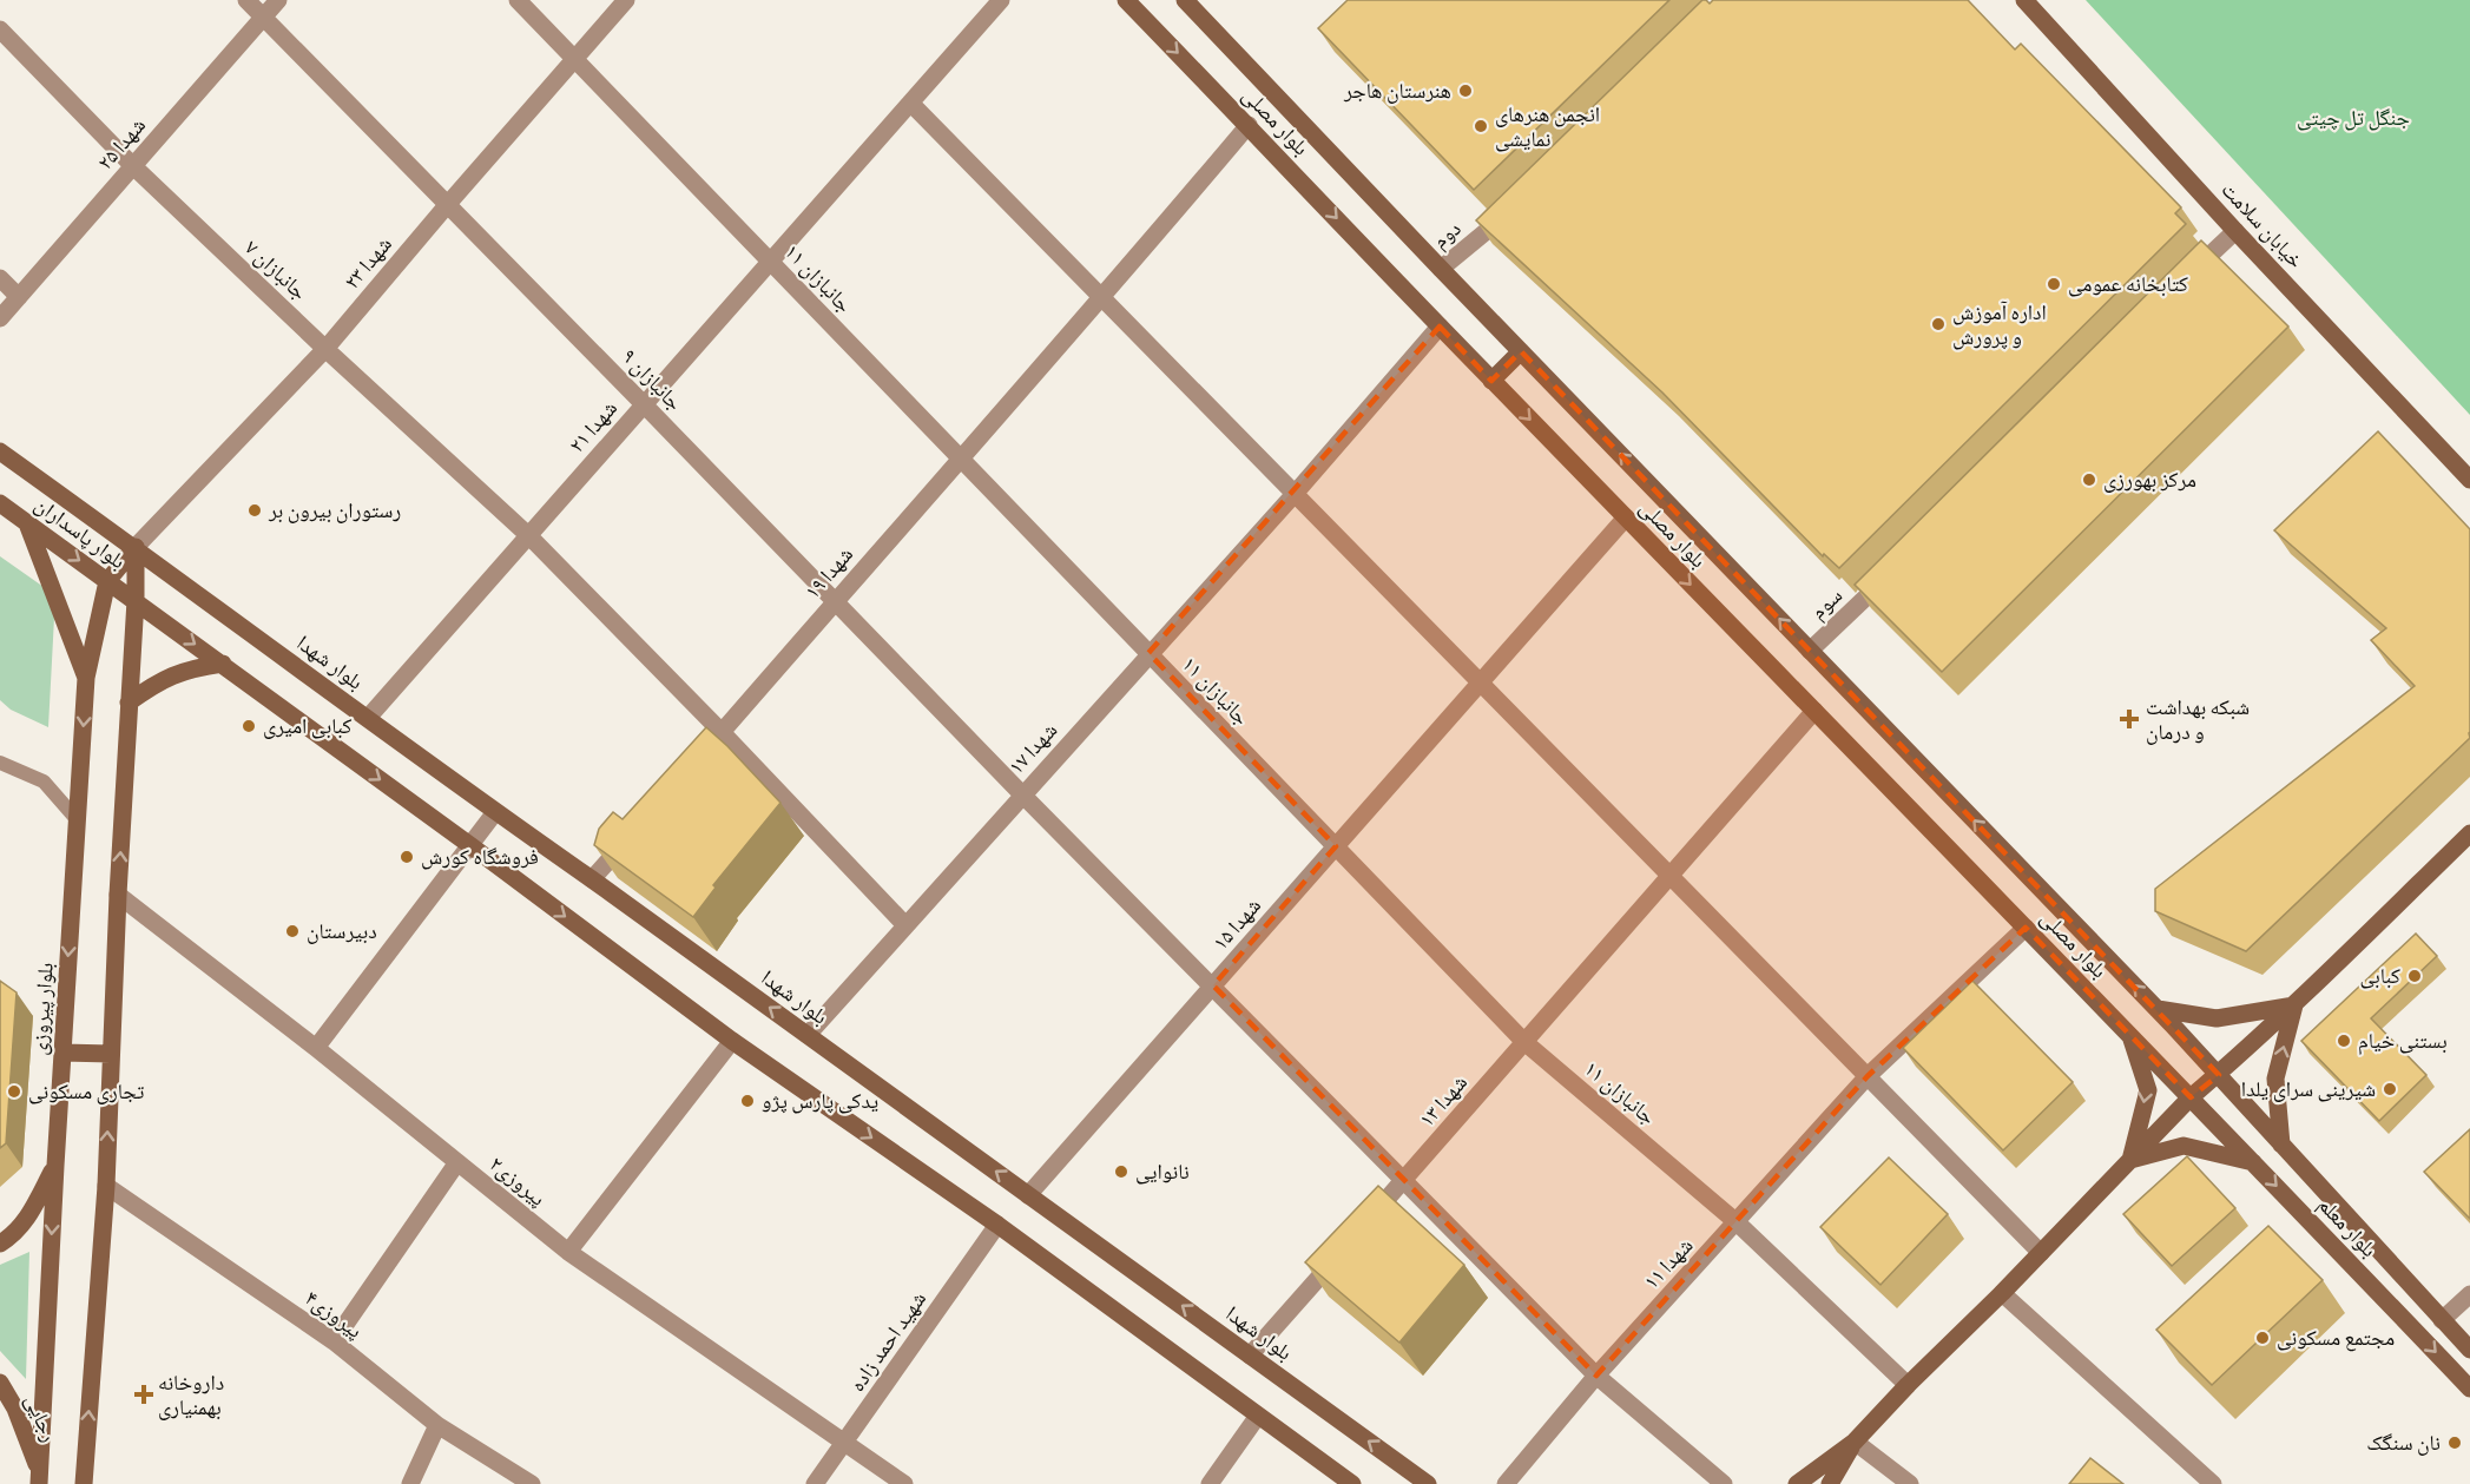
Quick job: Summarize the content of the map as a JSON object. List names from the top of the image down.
{
  "streets": {
    "main road": [
      "بلوار مصلی",
      "خیابان سلامت",
      "بلوار پاسداران",
      "بلوار شهدا",
      "بلوار پیروزی",
      "بلوار معلم",
      "رجایی"
    ],
    "street": [
      "شهدا ۲۵",
      "دوم",
      "شهدا ۲۳",
      "جانبازان ۷",
      "جانبازان ۱۱",
      "جانبازان ۹",
      "شهدا ۲۱",
      "شهدا ۱۹",
      "سوم",
      "شهدا ۱۷",
      "شهدا ۱۵",
      "شهدا ۱۳",
      "پیروزی۲",
      "شهدا ۱۱",
      "پیروزی۴",
      "شهید احمد زاده"
    ]
  },
  "crossings": [
    ["بلوار مصلی", "دوم"],
    ["بلوار مصلی", "شهدا ۱۹"],
    ["بلوار مصلی", "سوم"],
    ["بلوار مصلی", "شهدا ۱۷"],
    ["بلوار مصلی", "شهدا ۱۵"],
    ["بلوار مصلی", "شهدا ۱۳"],
    ["بلوار مصلی", "بلوار معلم"],
    ["بلوار مصلی", "شهدا ۱۱"],
    ["شهدا ۲۵", "جانبازان ۷"],
    ["شهدا ۲۵", "جانبازان ۹"],
    ["شهدا ۲۳", "جانبازان ۷"],
    ["شهدا ۲۳", "جانبازان ۱۱"],
    ["شهدا ۲۳", "جانبازان ۹"],
    ["شهدا ۲۳", "بلوار پاسداران"],
    ["شهدا ۲۳", "بلوار شهدا"],
    ["جانبازان ۷", "شهدا ۲۱"],
    ["جانبازان ۷", "شهدا ۱۹"],
    ["جانبازان ۷", "شهدا ۱۷"],
    ["جانبازان ۱۱", "شهدا ۲۱"],
    ["جانبازان ۱۱", "شهدا ۱۹"],
    ["جانبازان ۱۱", "شهدا ۱۷"],
    ["جانبازان ۱۱", "شهدا ۱۵"],
    ["جانبازان ۱۱", "شهدا ۱۳"],
    ["جانبازان ۱۱", "شهدا ۱۱"],
    ["جانبازان ۹", "شهدا ۲۱"],
    ["جانبازان ۹", "شهدا ۱۹"],
    ["جانبازان ۹", "شهدا ۱۷"],
    ["جانبازان ۹", "شهدا ۱۵"],
    ["جانبازان ۹", "شهدا ۱۳"],
    ["جانبازان ۹", "شهدا ۱۱"],
    ["شهدا ۲۱", "بلوار شهدا"],
    ["بلوار پاسداران", "بلوار شهدا"],
    ["بلوار پاسداران", "بلوار پیروزی"],
    ["بلوار شهدا", "شهدا ۱۷"],
    ["بلوار شهدا", "شهدا ۱۵"],
    ["بلوار پیروزی", "رجایی"],
    ["پیروزی۲", "شهید احمد زاده"]
  ],
  "parks": ["جنگل تل چیتی"],
  "places": {
    "other": [
      "هنرستان هاجر",
      "انجمن هنرهای نمایشی",
      "کتابخانه عمومی",
      "اداره آموزش و پرورش",
      "مرکز بهورزی",
      "رستوران بیرون بر",
      "کبابی امیری",
      "فروشگاه کورش",
      "دبیرستان",
      "کبابی",
      "بستنی خیام",
      "شیرینی سرای یلدا",
      "تجاری مسکونی",
      "یدکی پارس پژو",
      "نانوایی",
      "مجتمع مسکونی",
      "نان سنگک"
    ],
    "health": ["شبکه بهداشت و درمان", "داروخانه بهمنیاری"]
  }
}
